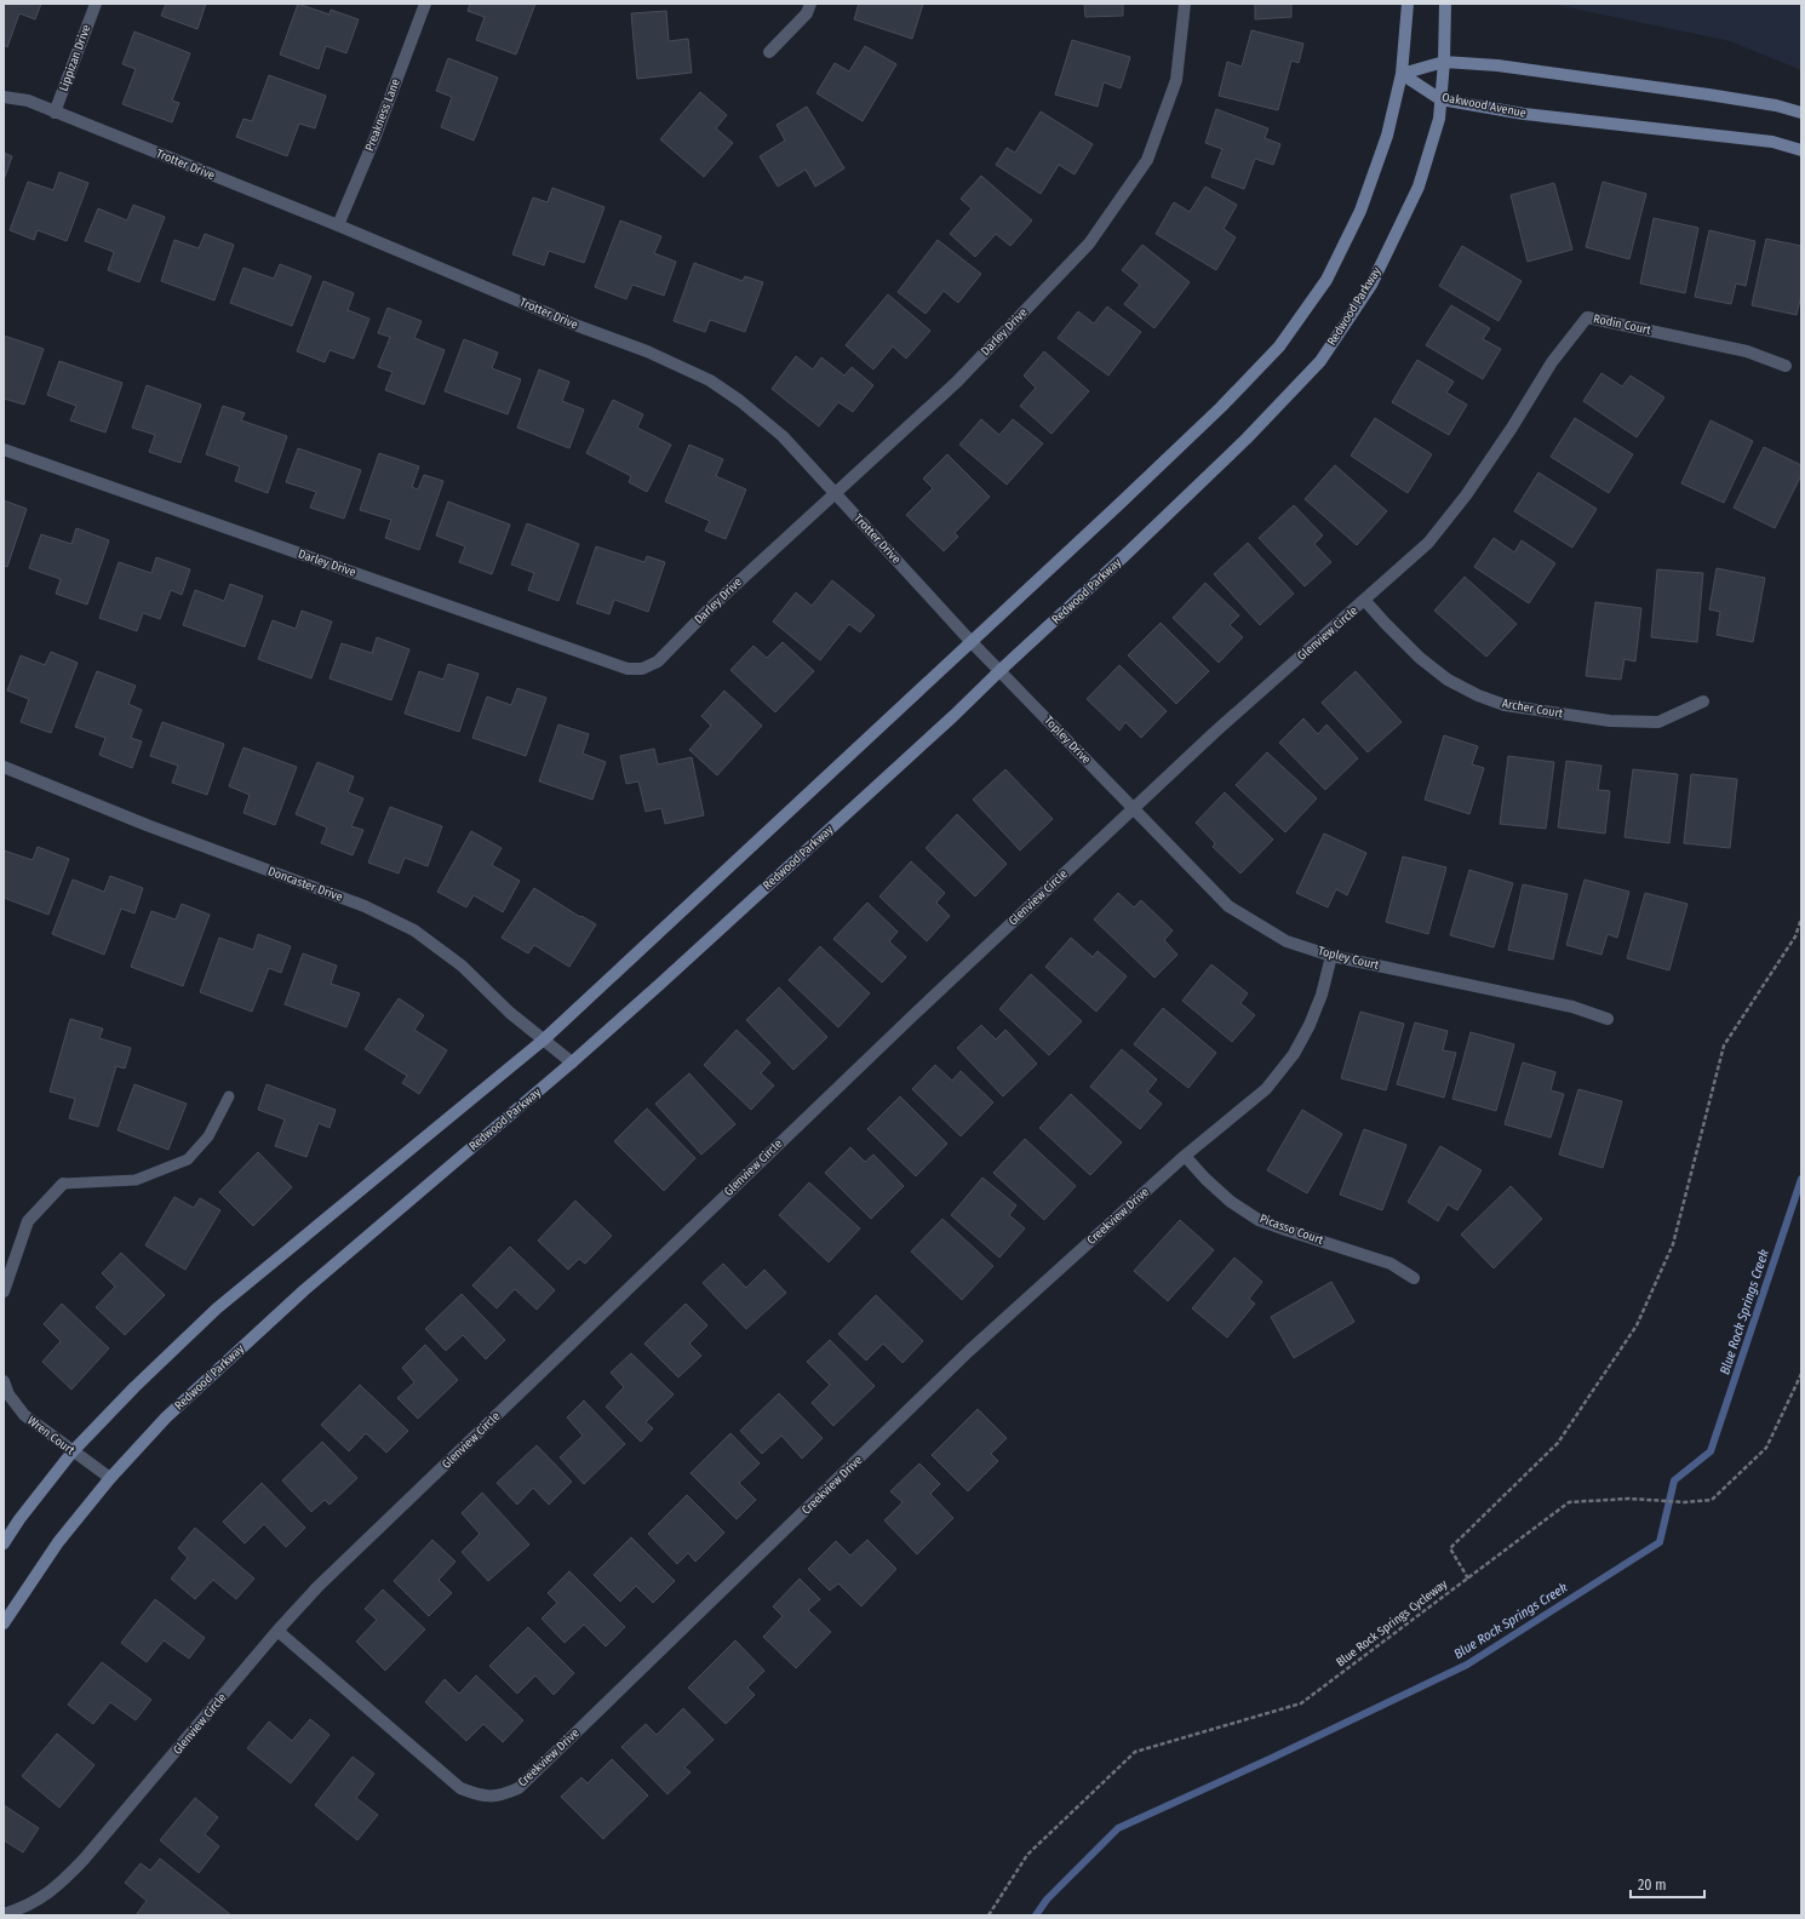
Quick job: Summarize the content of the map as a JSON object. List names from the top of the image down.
{
  "streets": {
    "main road": ["Oakwood Avenue", "Redwood Parkway"],
    "street": [
      "Lippizan Drive",
      "Preakness Lane",
      "Trotter Drive",
      "Rodin Court",
      "Darley Drive",
      "Glenview Circle",
      "Archer Court",
      "Topley Drive",
      "Doncaster Drive",
      "Topley Court",
      "Creekview Drive",
      "Picasso Court",
      "Wren Court"
    ],
    "path": ["Blue Rock Springs Cycleway"]
  },
  "crossings": [
    ["Lippizan Drive", "Trotter Drive"],
    ["Oakwood Avenue", "Redwood Parkway"],
    ["Preakness Lane", "Trotter Drive"],
    ["Trotter Drive", "Redwood Parkway"],
    ["Trotter Drive", "Darley Drive"],
    ["Trotter Drive", "Topley Drive"],
    ["Redwood Parkway", "Topley Drive"],
    ["Redwood Parkway", "Doncaster Drive"],
    ["Redwood Parkway", "Wren Court"],
    ["Rodin Court", "Glenview Circle"],
    ["Glenview Circle", "Archer Court"],
    ["Glenview Circle", "Topley Drive"],
    ["Glenview Circle", "Topley Court"],
    ["Glenview Circle", "Creekview Drive"],
    ["Topley Drive", "Topley Court"],
    ["Topley Court", "Creekview Drive"],
    ["Creekview Drive", "Picasso Court"]
  ],
  "water": ["Blue Rock Springs Creek"],
  "scale_bar": "20 m"
}
